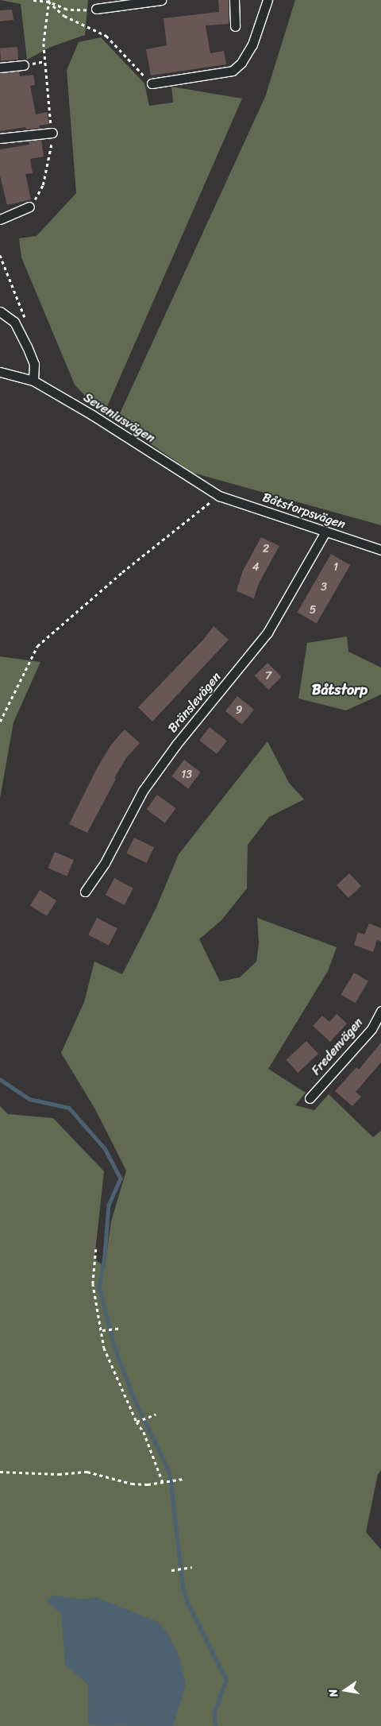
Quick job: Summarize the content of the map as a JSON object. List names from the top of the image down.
{
  "streets": {
    "street": [
      "Seveniusvägen",
      "Båtstorpsvägen",
      "Bränslevägen",
      "Fredenvägen"
    ]
  },
  "crossings": [
    ["Seveniusvägen", "Båtstorpsvägen"],
    ["Båtstorpsvägen", "Bränslevägen"]
  ],
  "districts": ["Båtstorp"],
  "house_numbers": [
    "2",
    "4",
    "1",
    "3",
    "5",
    "7",
    "9",
    "13"
  ],
  "north": "left"
}
